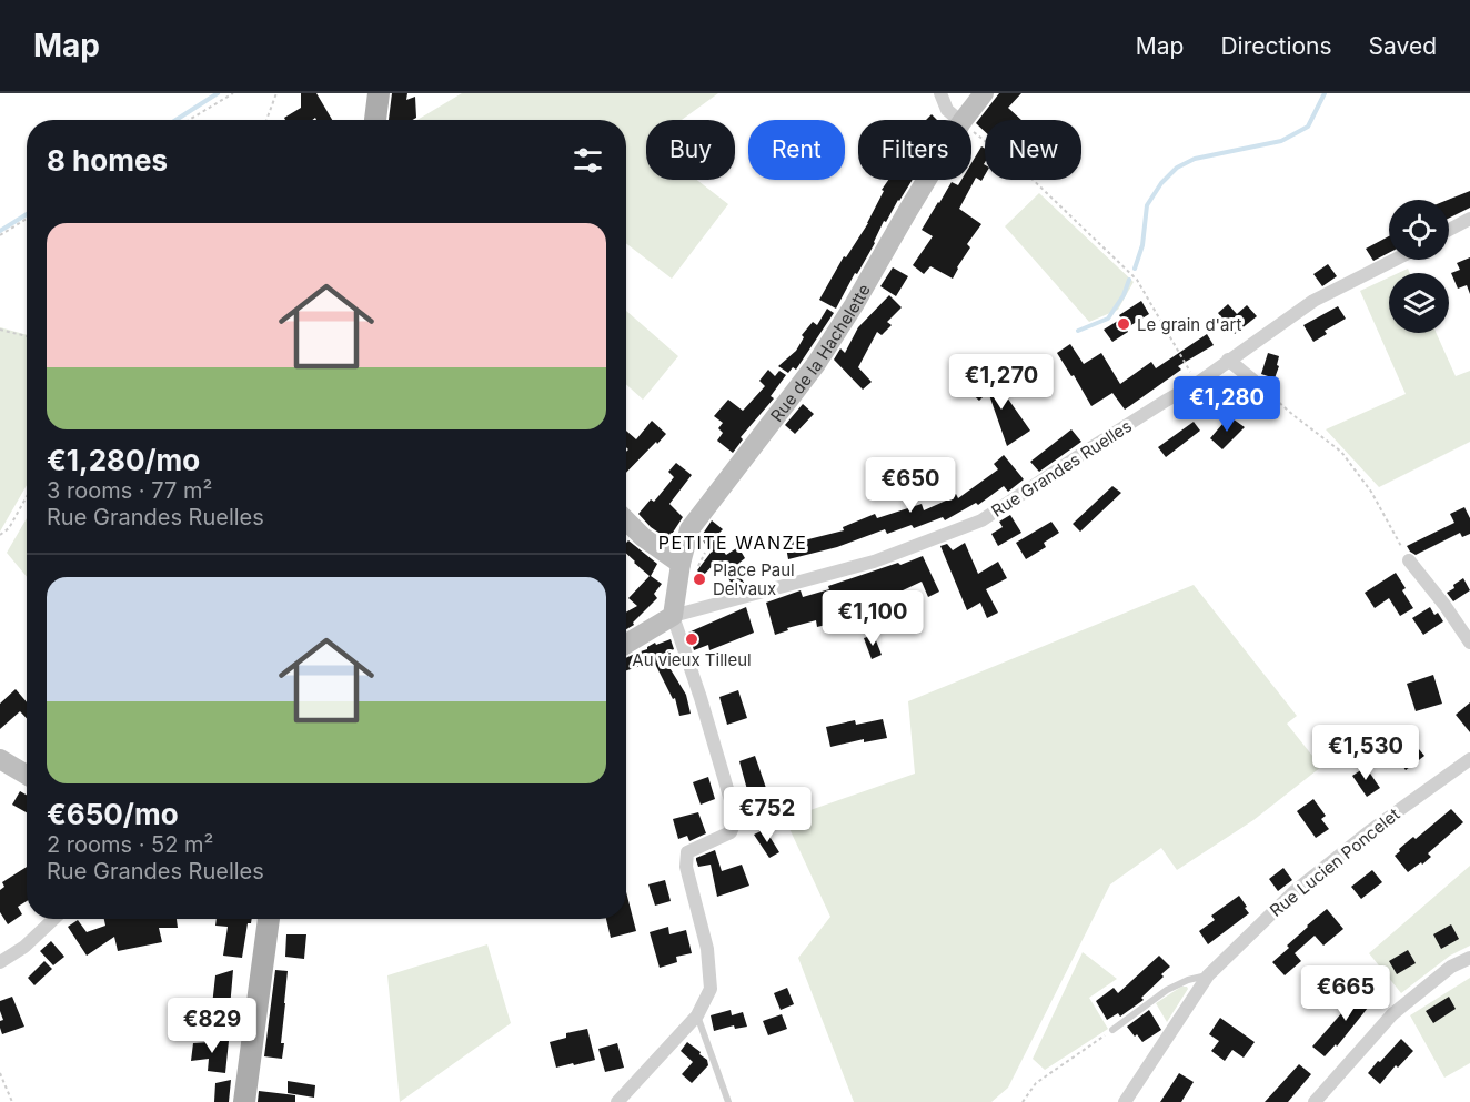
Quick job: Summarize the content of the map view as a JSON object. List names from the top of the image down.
{
  "streets": {
    "street": ["Rue de la Hachelette", "Rue Grandes Ruelles", "Rue Lucien Poncelet"]
  },
  "crossings": [
    ["Rue de la Hachelette", "Rue Grandes Ruelles"]
  ],
  "districts": ["PETITE WANZE"],
  "places": ["Le grain d'art", "Place Paul Delvaux", "Au vieux Tilleul"],
  "page": {
    "header": "Map",
    "nav": ["Map", "Directions", "Saved"],
    "chip": [
      "Buy",
      "Rent",
      "Filters",
      "New"
    ],
    "heading": "8 homes",
    "list": [
      {
        "name": "€1,280/mo",
        "note": "3 rooms · 77 m² · Rue Grandes Ruelles"
      },
      {
        "name": "€650/mo",
        "note": "2 rooms · 52 m² · Rue Grandes Ruelles"
      }
    ],
    "price": [
      "€1,270",
      "€1,280",
      "€650",
      "€1,100",
      "€1,530",
      "€752",
      "€665",
      "€829"
    ]
  }
}
